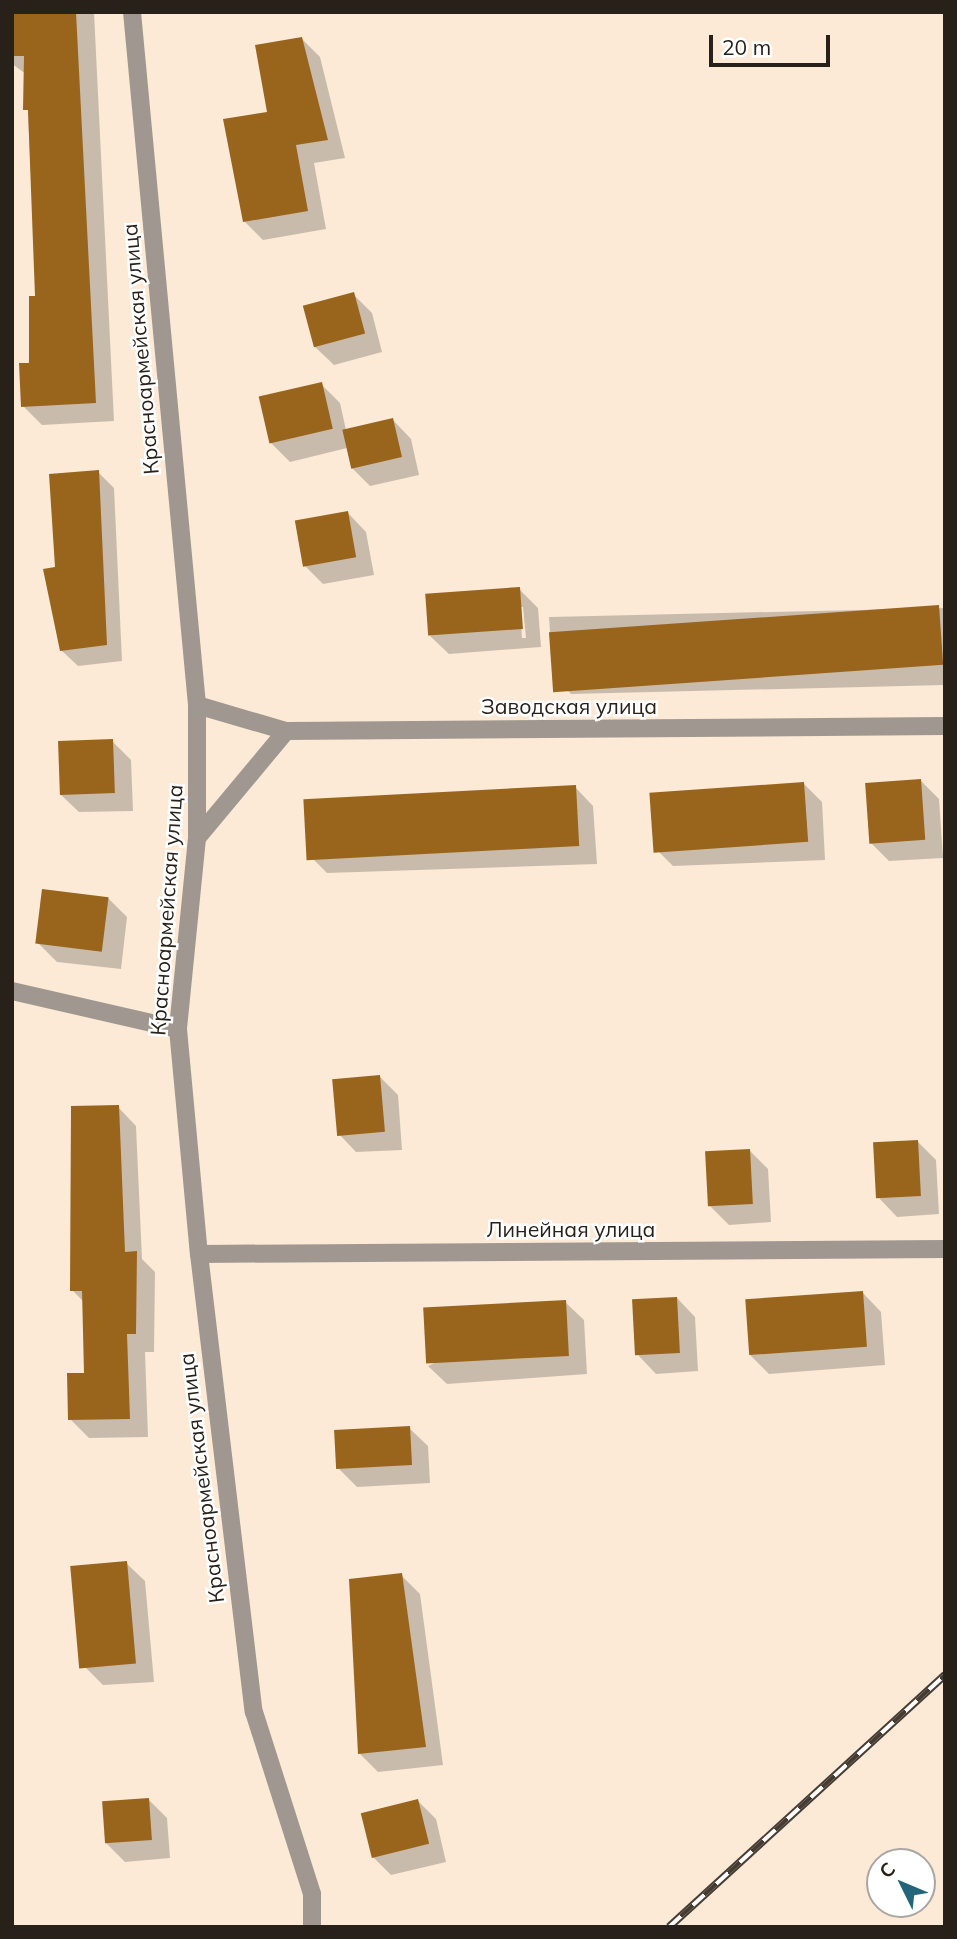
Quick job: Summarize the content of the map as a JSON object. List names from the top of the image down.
{
  "streets": {
    "street": ["Красноармейская улица", "Заводская улица", "Линейная улица"]
  },
  "crossings": [
    ["Красноармейская улица", "Заводская улица"],
    ["Красноармейская улица", "Линейная улица"]
  ],
  "scale_bar": "20 m",
  "north": "top left"
}
